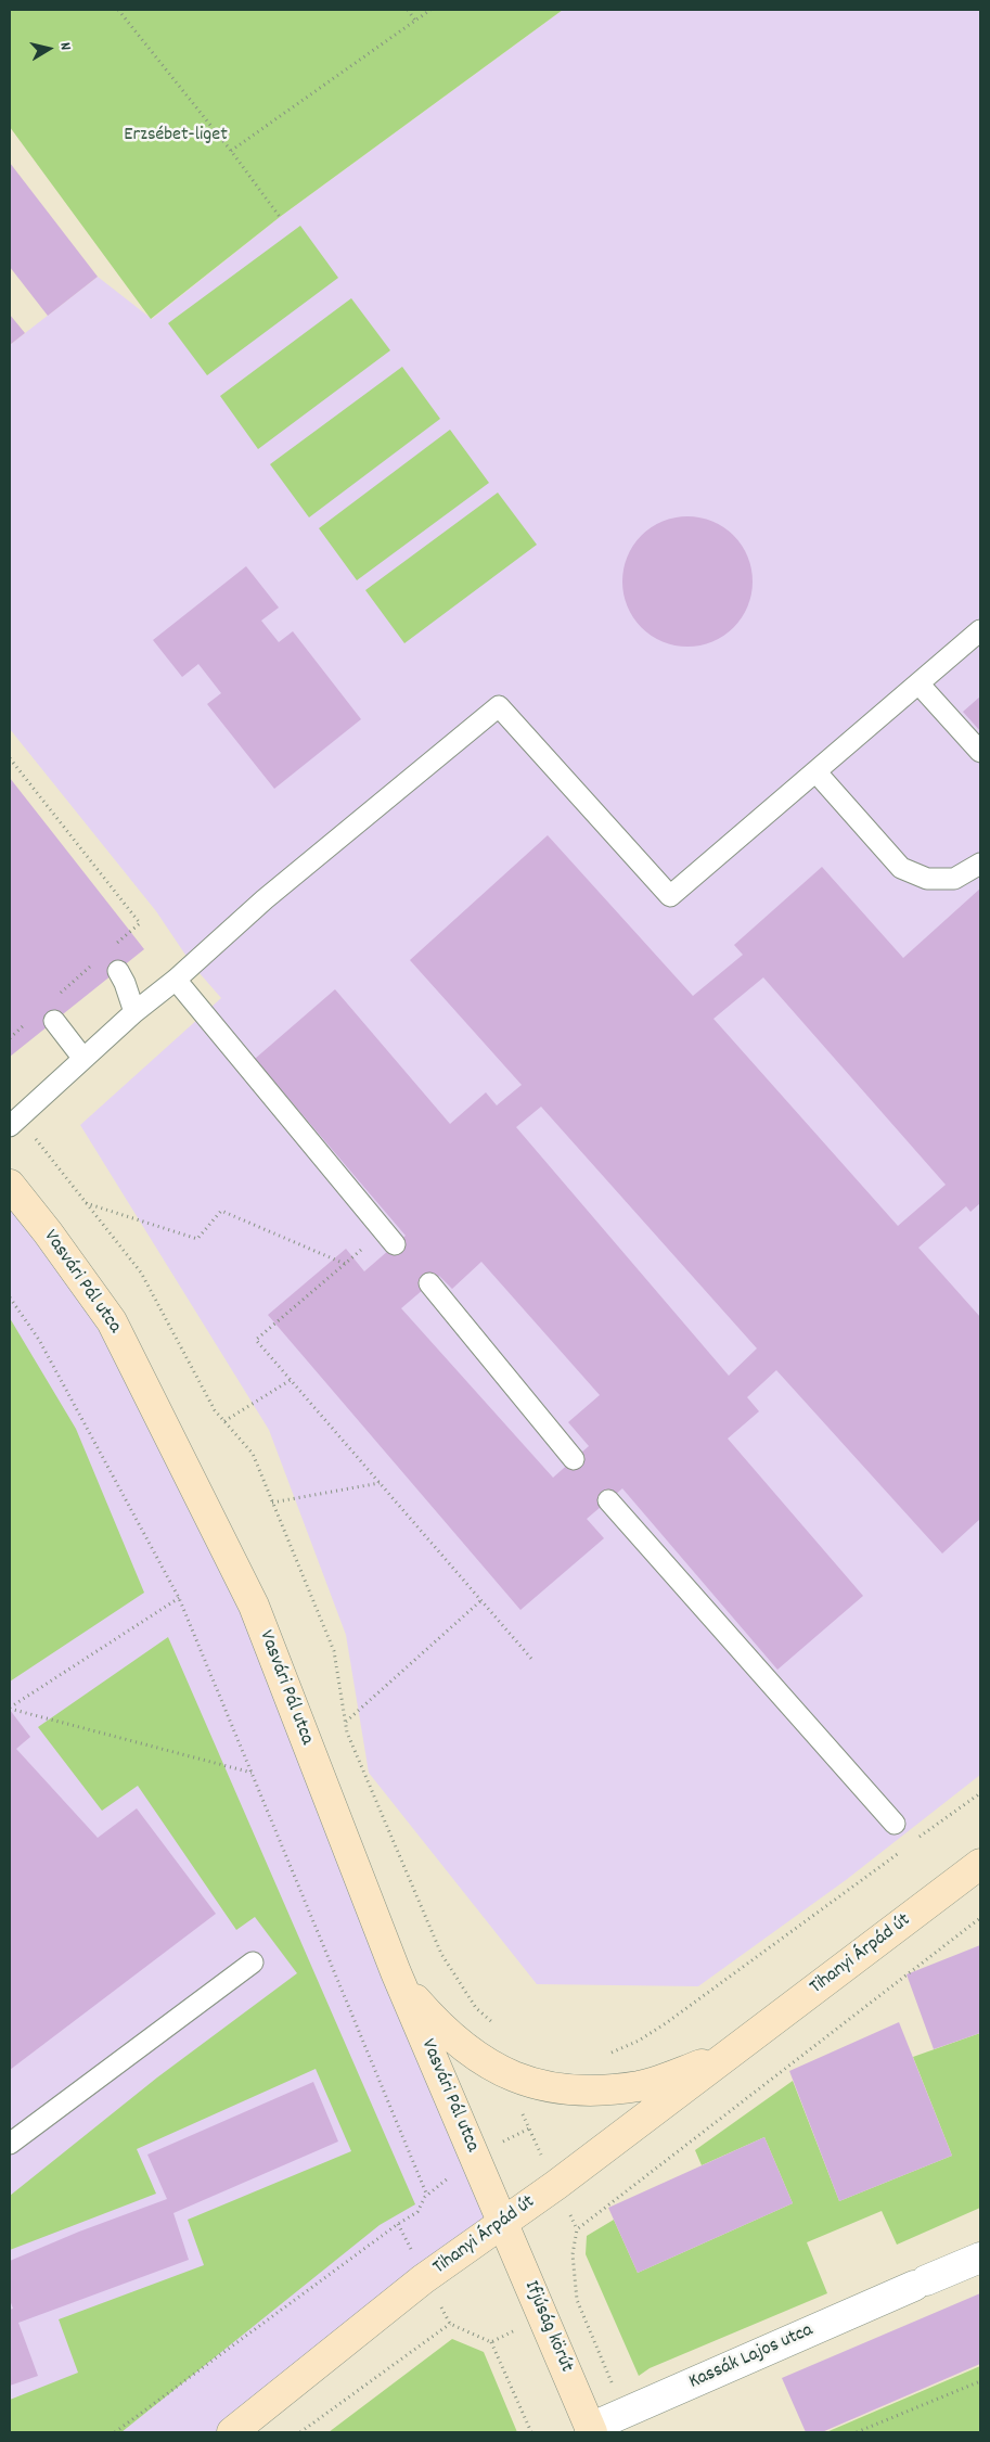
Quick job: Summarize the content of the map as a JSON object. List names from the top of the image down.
{
  "streets": {
    "street": [
      "Vasvári Pál utca",
      "Tihanyi Árpád út",
      "Ifjúság körút",
      "Kassák Lajos utca"
    ]
  },
  "crossings": [
    ["Vasvári Pál utca", "Tihanyi Árpád út"],
    ["Vasvári Pál utca", "Ifjúság körút"],
    ["Tihanyi Árpád út", "Ifjúság körút"],
    ["Ifjúság körút", "Kassák Lajos utca"]
  ],
  "parks": ["Erzsébet-liget"],
  "north": "right"
}
